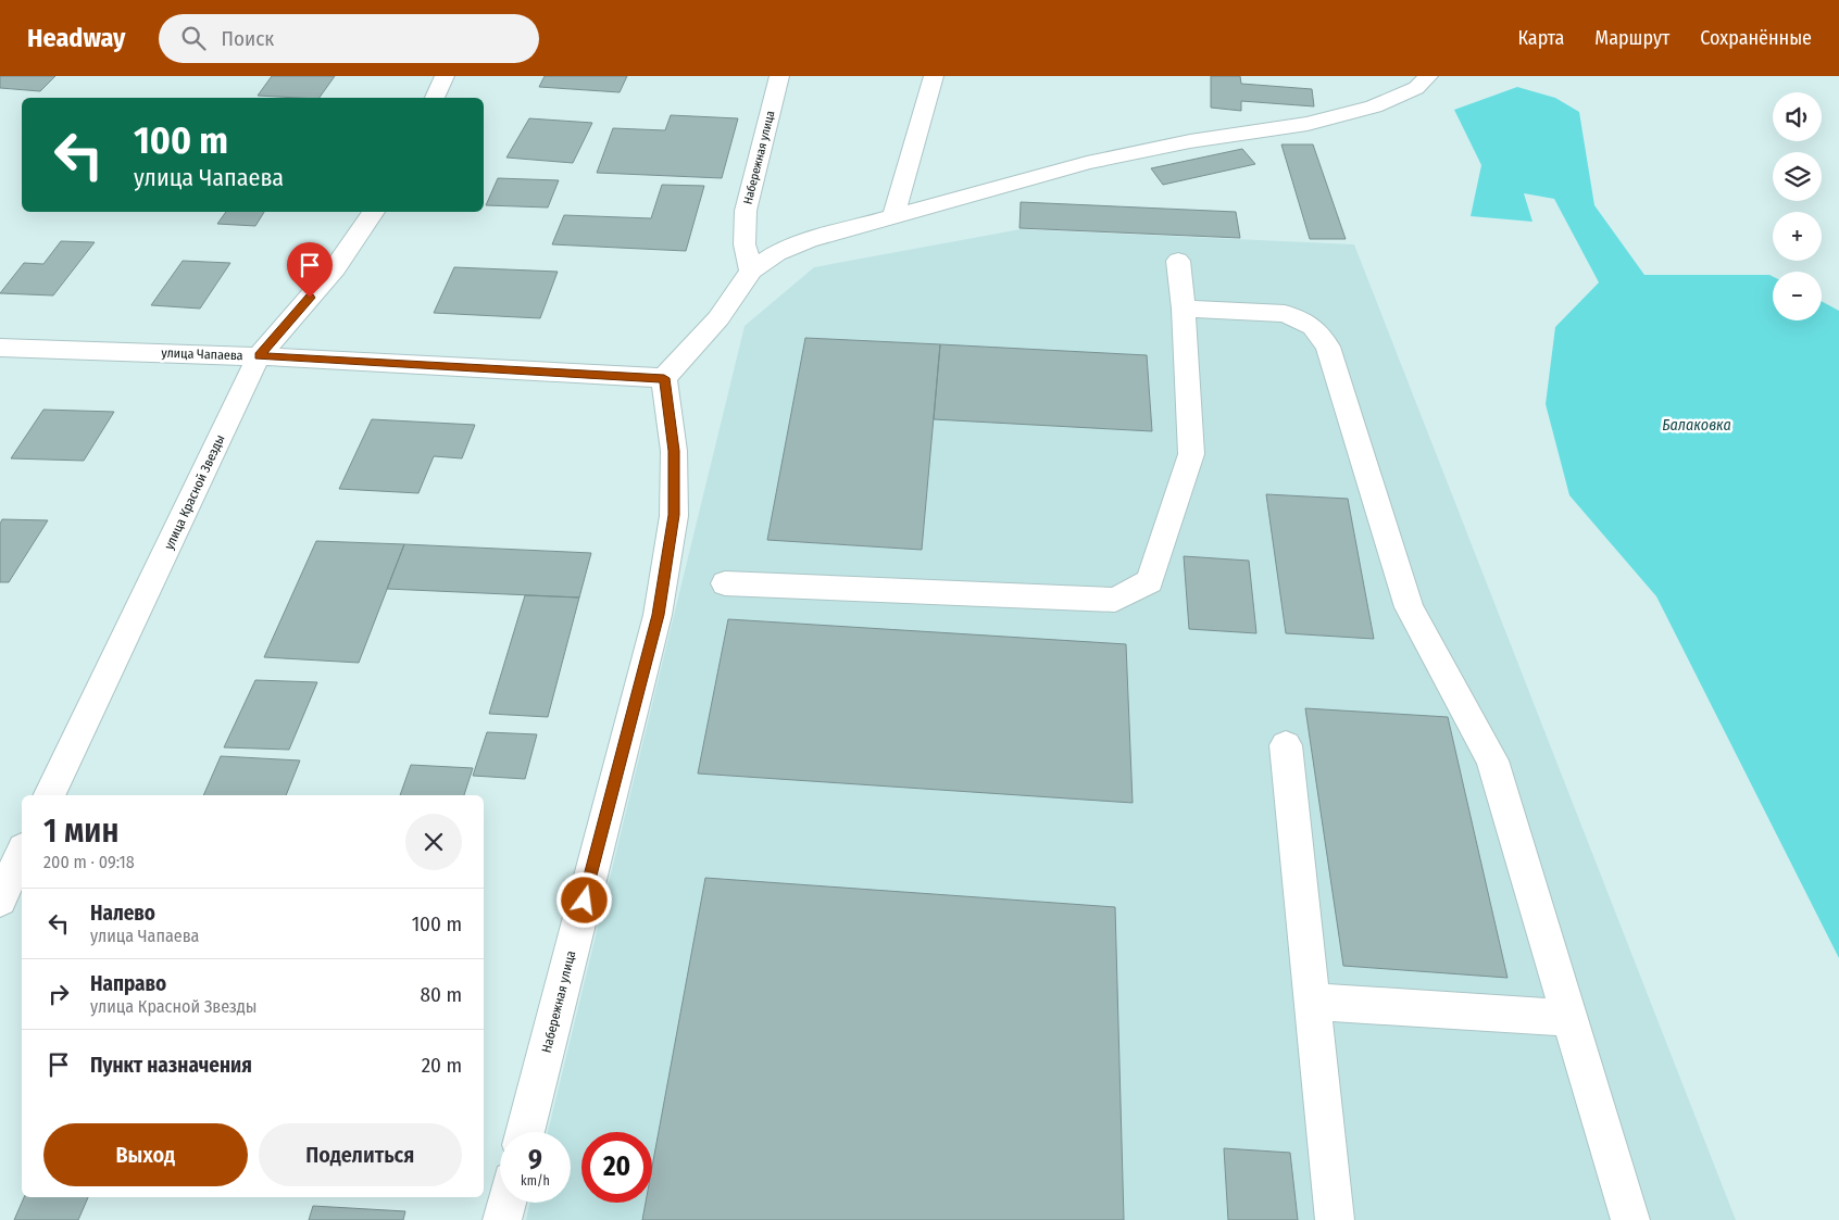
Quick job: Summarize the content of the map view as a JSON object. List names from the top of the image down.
{
  "streets": {
    "street": ["Набережная улица", "улица Чапаева", "улица Красной Звезды"]
  },
  "crossings": [
    ["Набережная улица", "улица Чапаева"],
    ["улица Чапаева", "улица Красной Звезды"]
  ],
  "water": ["Балаковка"],
  "page": {
    "header": "Headway",
    "search": "Поиск",
    "nav": ["Карта", "Маршрут", "Сохранённые"],
    "map_buttons": ["+", "−"],
    "turn": ["100 m", "улица Чапаева"],
    "heading": ["1 мин", "200 m · 09:18"],
    "list": [
      {
        "name": "Налево",
        "note": "улица Чапаева",
        "value": "100 m"
      },
      {
        "name": "Направо",
        "note": "улица Красной Звезды",
        "value": "80 m"
      },
      {
        "name": "Пункт назначения",
        "value": "20 m"
      }
    ],
    "buttons": ["Выход", "Поделиться"],
    "speed": "9 km/h",
    "limit": "20"
  }
}
